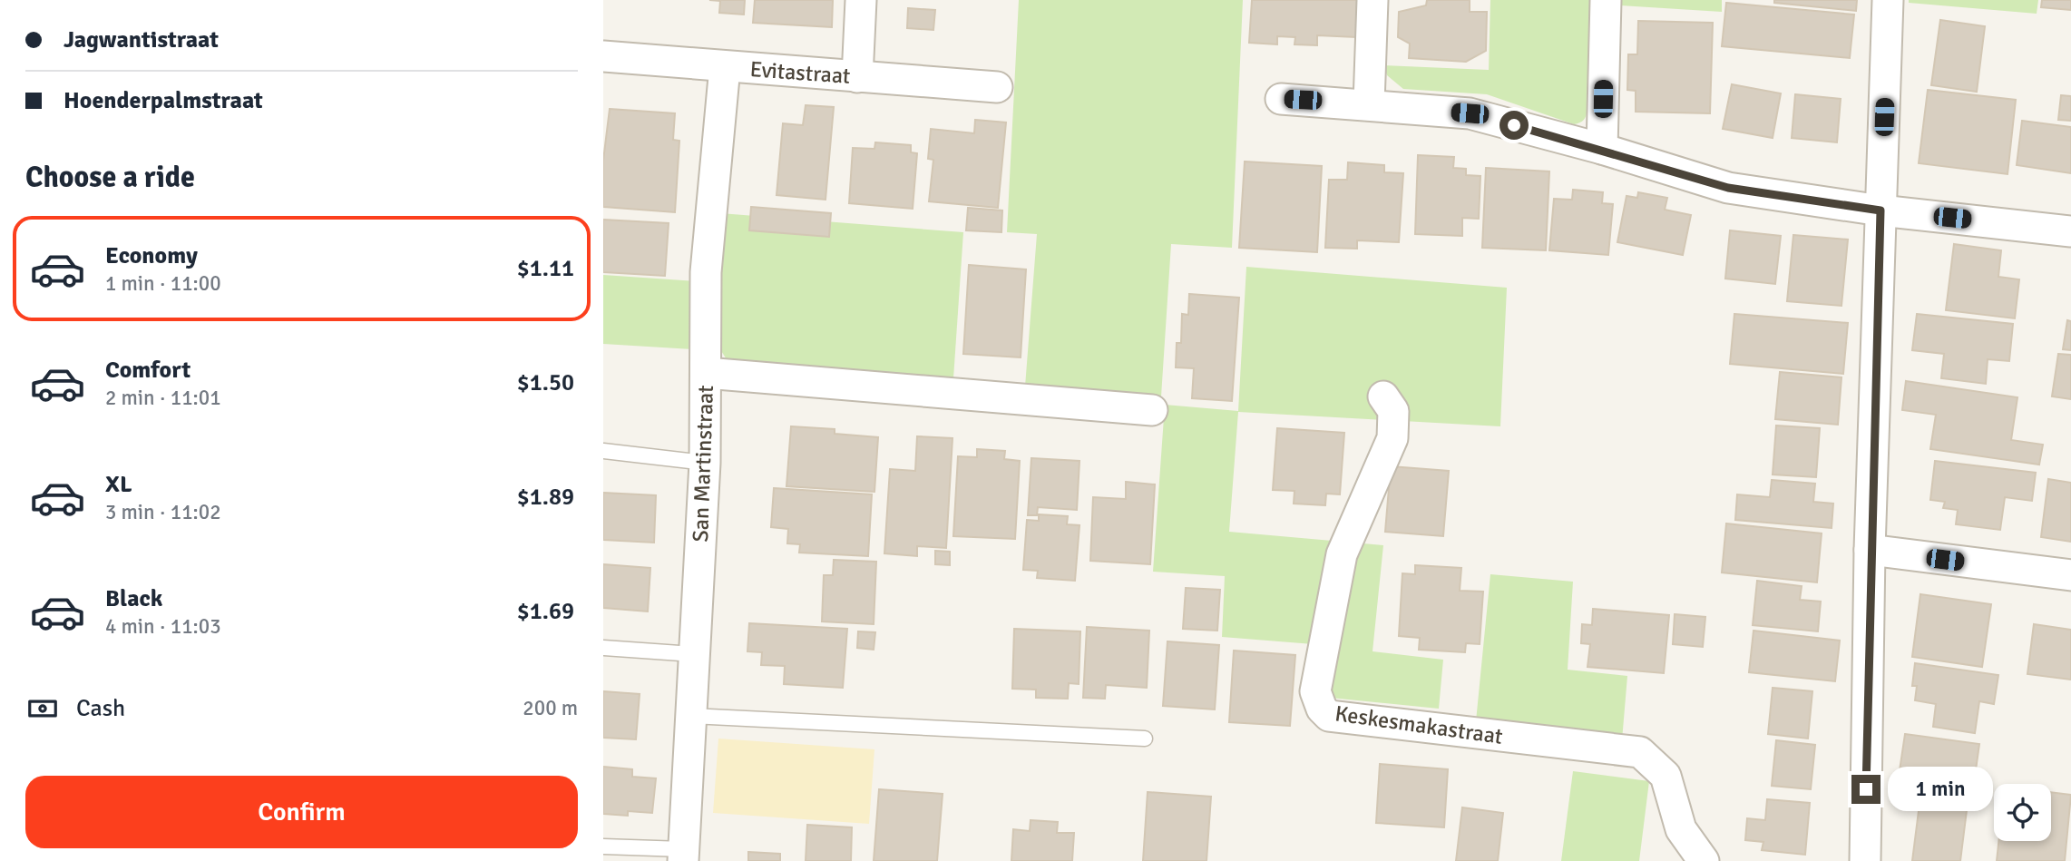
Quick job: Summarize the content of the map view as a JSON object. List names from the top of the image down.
{
  "streets": {
    "street": ["Evitastraat", "San Martinstraat", "Keskesmakastraat"]
  },
  "crossings": [
    ["Evitastraat", "San Martinstraat"]
  ],
  "page": {
    "banner": ["Jagwantistraat", "Hoenderpalmstraat"],
    "heading": "Choose a ride",
    "list": [
      {
        "name": "Economy",
        "note": "1 min · 11:00",
        "value": "$1.11"
      },
      {
        "name": "Comfort",
        "note": "2 min · 11:01",
        "value": "$1.50"
      },
      {
        "name": "XL",
        "note": "3 min · 11:02",
        "value": "$1.89"
      },
      {
        "name": "Black",
        "note": "4 min · 11:03",
        "value": "$1.69"
      }
    ],
    "pay": ["Cash", "200 m"],
    "buttons": "Confirm",
    "bubble": "1 min"
  }
}
